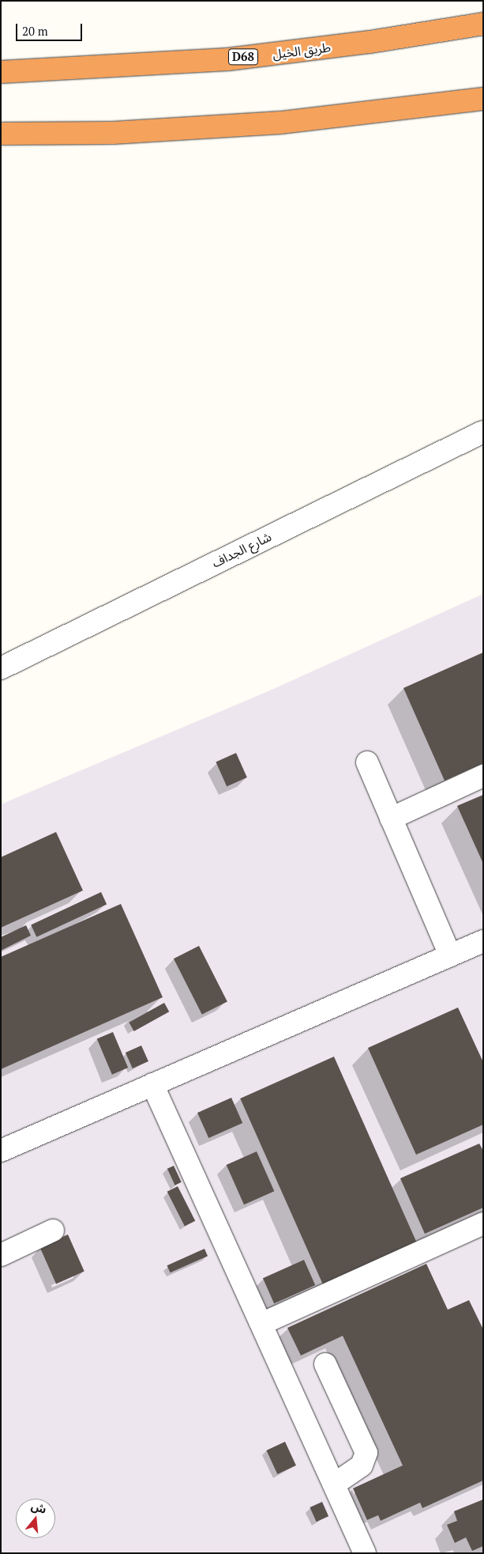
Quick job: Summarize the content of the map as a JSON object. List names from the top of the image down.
{
  "streets": {
    "highway": ["طريق الخيل", "D68"],
    "street": ["شارع الجداف"]
  },
  "scale_bar": "20 m",
  "north": "top"
}
